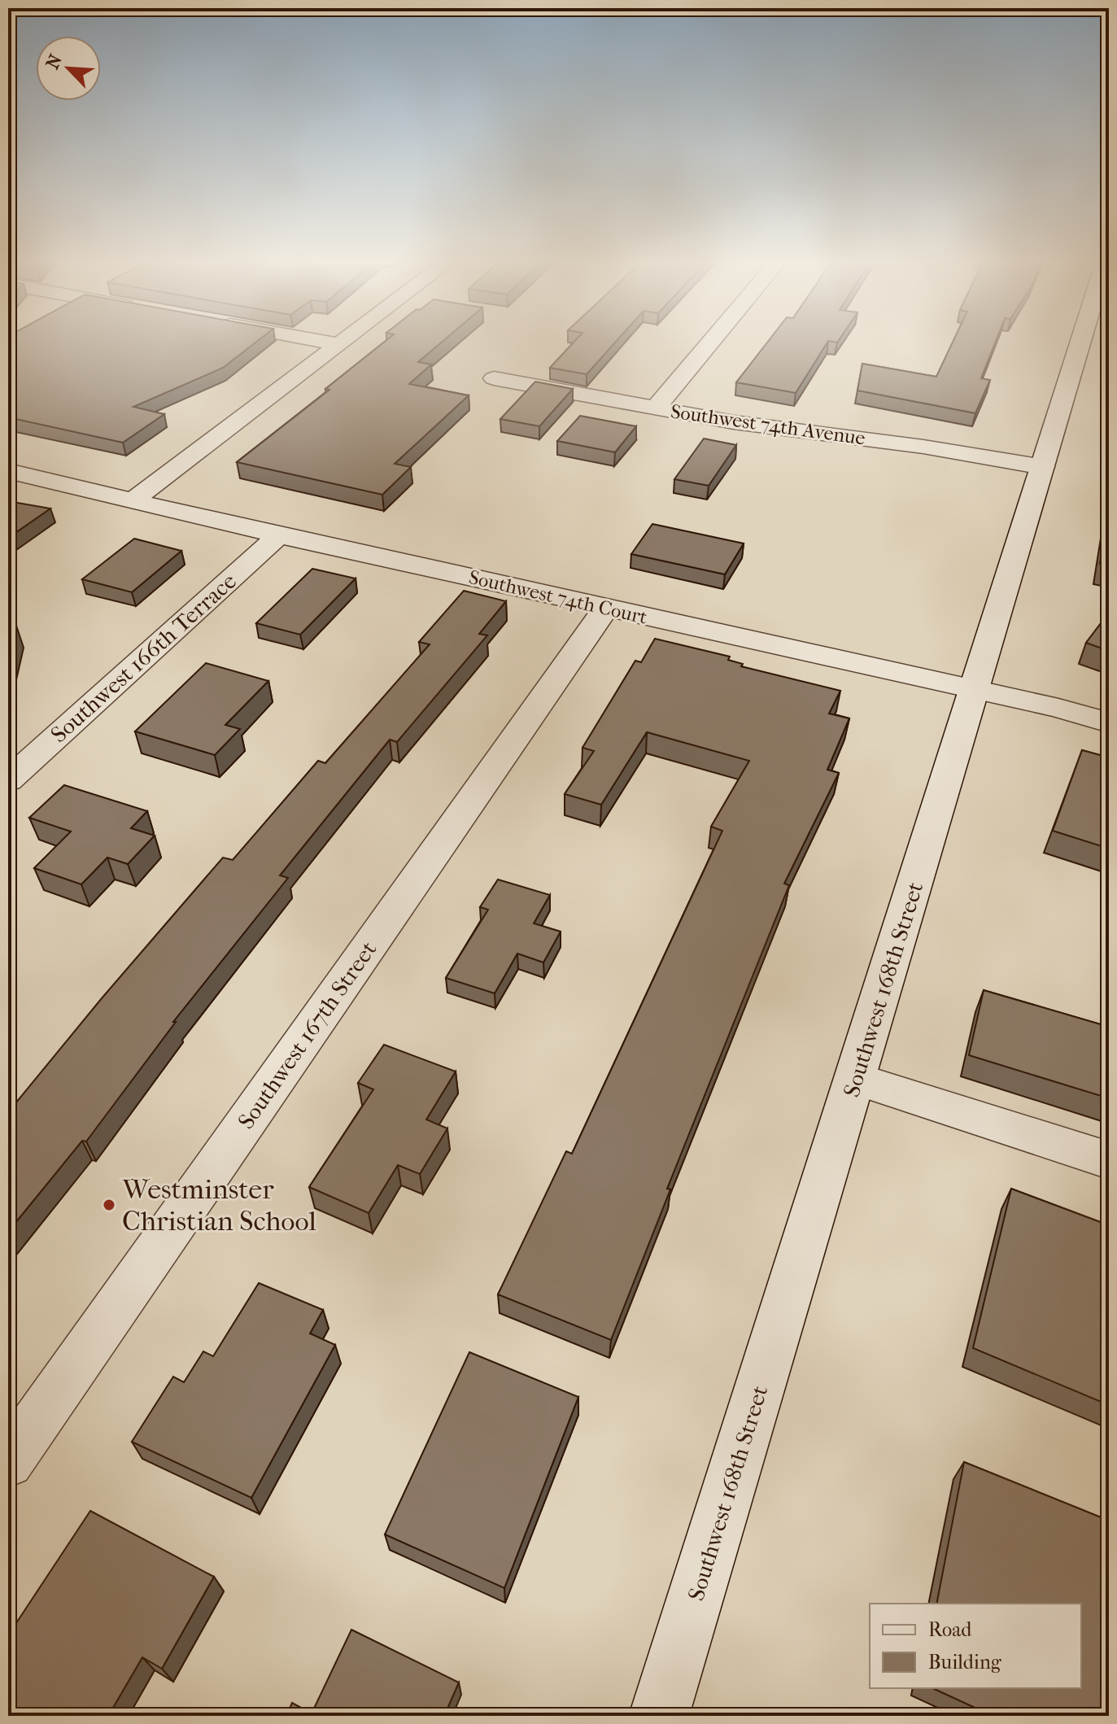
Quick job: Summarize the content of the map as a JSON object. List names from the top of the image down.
{
  "streets": {
    "street": [
      "Southwest 74th Avenue",
      "Southwest 74th Court",
      "Southwest 166th Terrace",
      "Southwest 168th Street",
      "Southwest 167th Street"
    ]
  },
  "crossings": [
    ["Southwest 74th Avenue", "Southwest 168th Street"],
    ["Southwest 74th Court", "Southwest 166th Terrace"],
    ["Southwest 74th Court", "Southwest 168th Street"],
    ["Southwest 74th Court", "Southwest 167th Street"]
  ],
  "places": ["Westminster Christian School"],
  "legend": ["Road", "Building"],
  "north": "top left"
}
